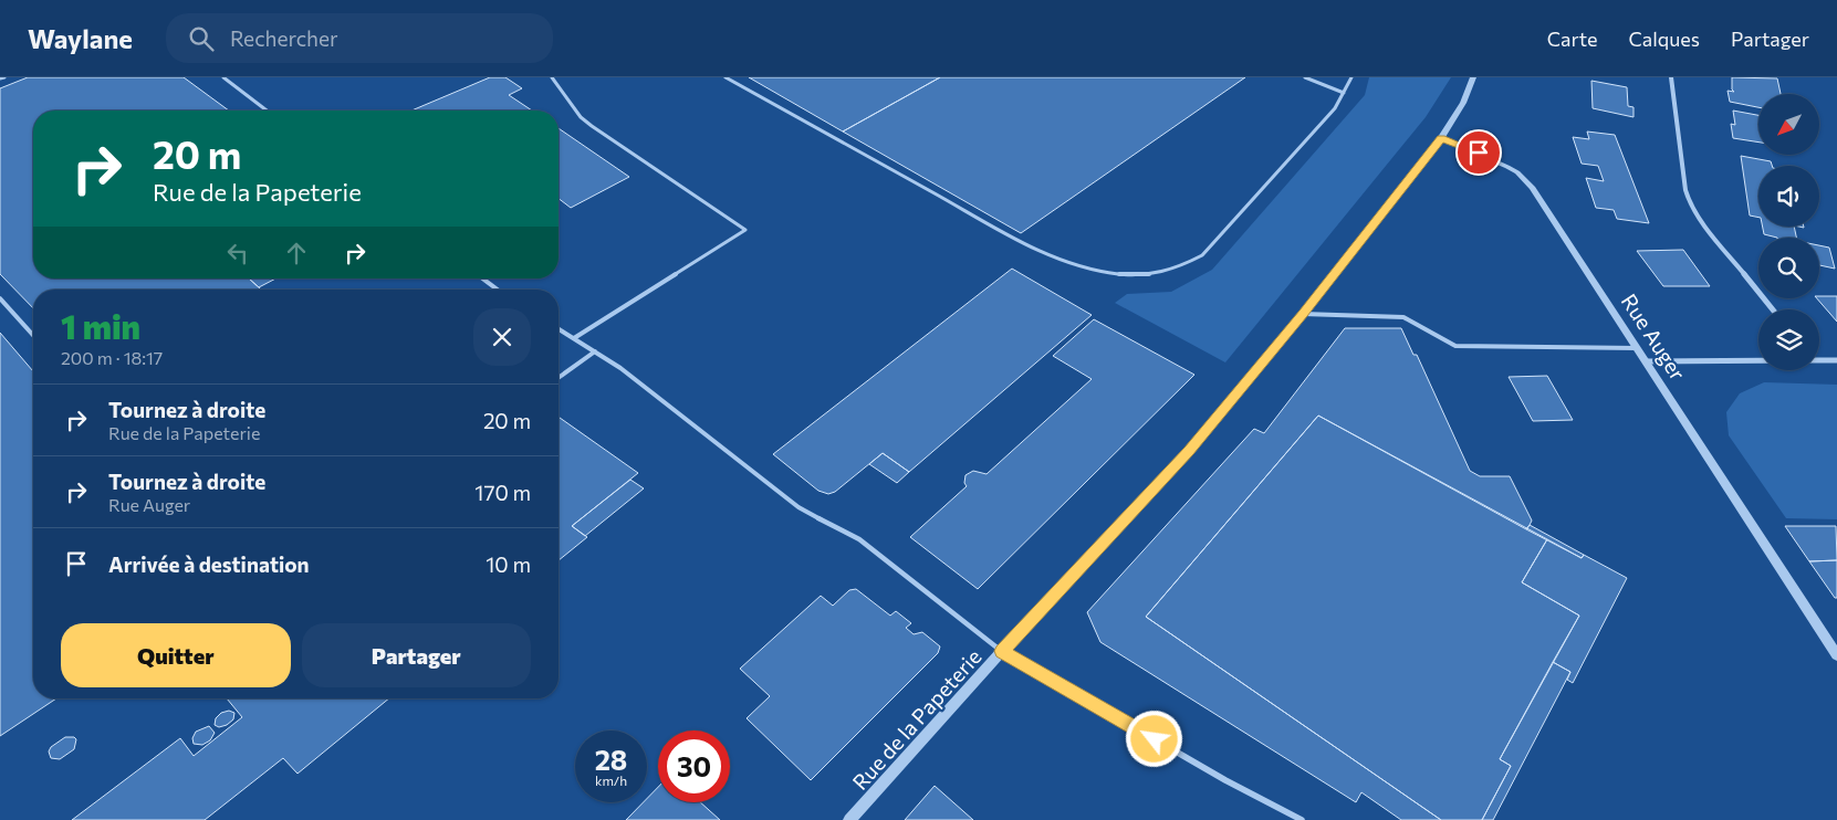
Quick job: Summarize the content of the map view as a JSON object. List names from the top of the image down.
{
  "streets": {
    "street": ["Rue Auger", "Rue de la Papeterie"]
  },
  "crossings": [
    ["Rue Auger", "Rue de la Papeterie"]
  ],
  "north": "bottom left",
  "page": {
    "header": "Waylane",
    "search": "Rechercher",
    "nav": ["Carte", "Calques", "Partager"],
    "turn": ["20 m", "Rue de la Papeterie"],
    "heading": ["1 min", "200 m · 18:17"],
    "list": [
      {
        "name": "Tournez à droite",
        "note": "Rue de la Papeterie",
        "value": "20 m"
      },
      {
        "name": "Tournez à droite",
        "note": "Rue Auger",
        "value": "170 m"
      },
      {
        "name": "Arrivée à destination",
        "value": "10 m"
      }
    ],
    "buttons": ["Quitter", "Partager"],
    "speed": "28 km/h",
    "limit": "30"
  }
}
